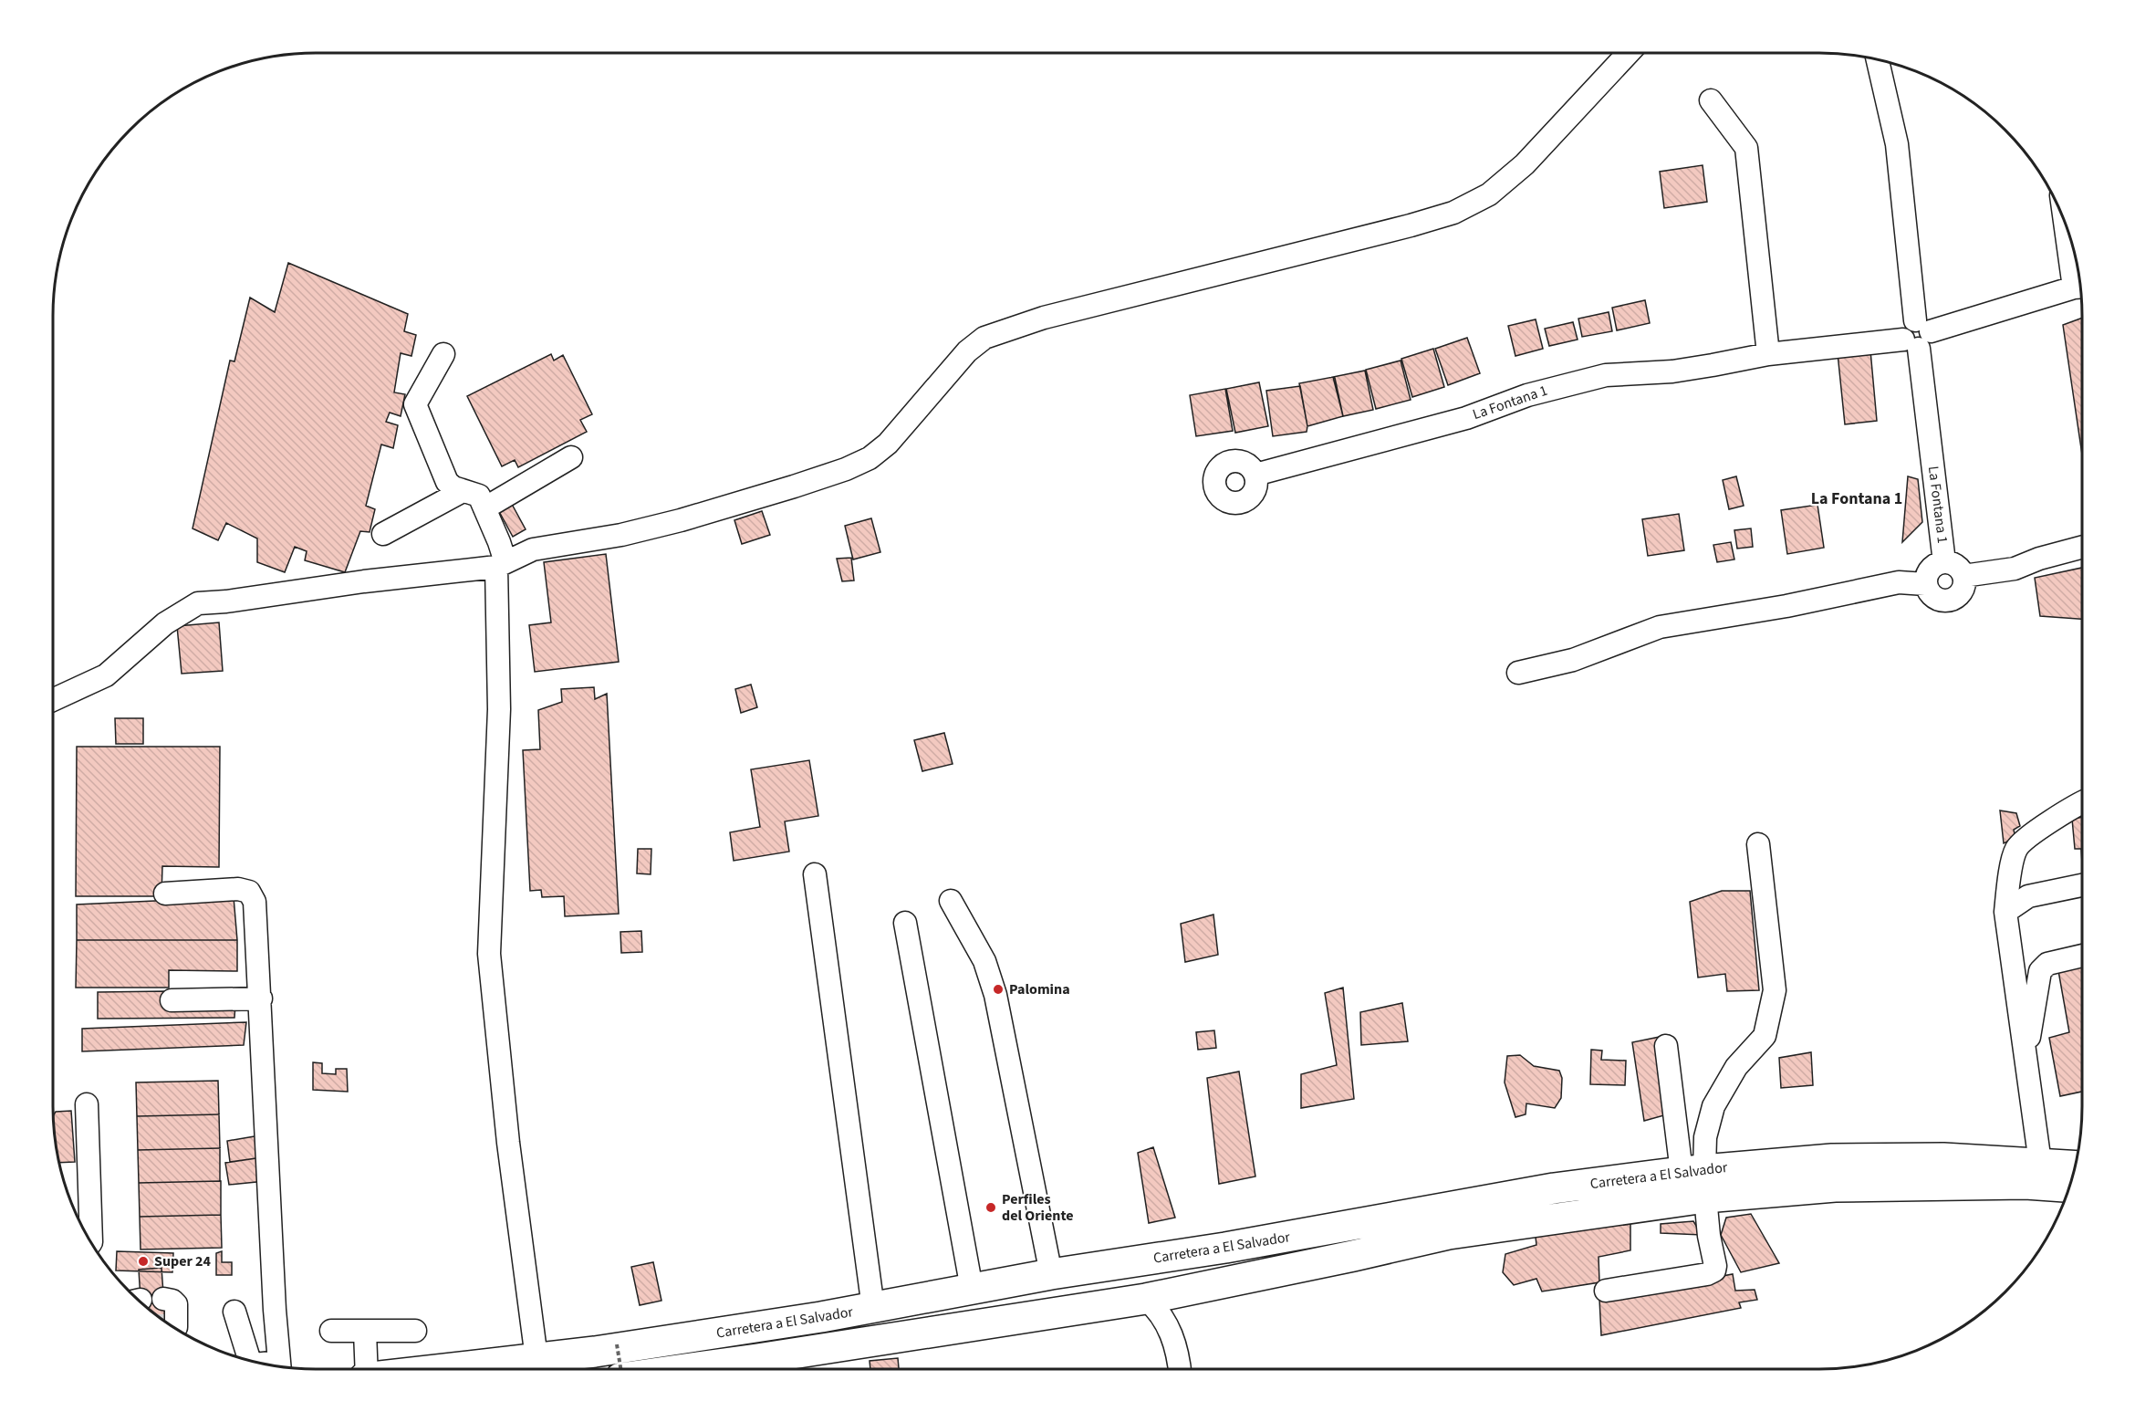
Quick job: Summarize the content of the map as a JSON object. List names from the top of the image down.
{
  "streets": {
    "highway": ["Carretera a El Salvador"],
    "street": ["La Fontana 1"]
  },
  "districts": ["La Fontana 1"],
  "places": ["Palomina", "Perfiles del Oriente", "Super 24"]
}
